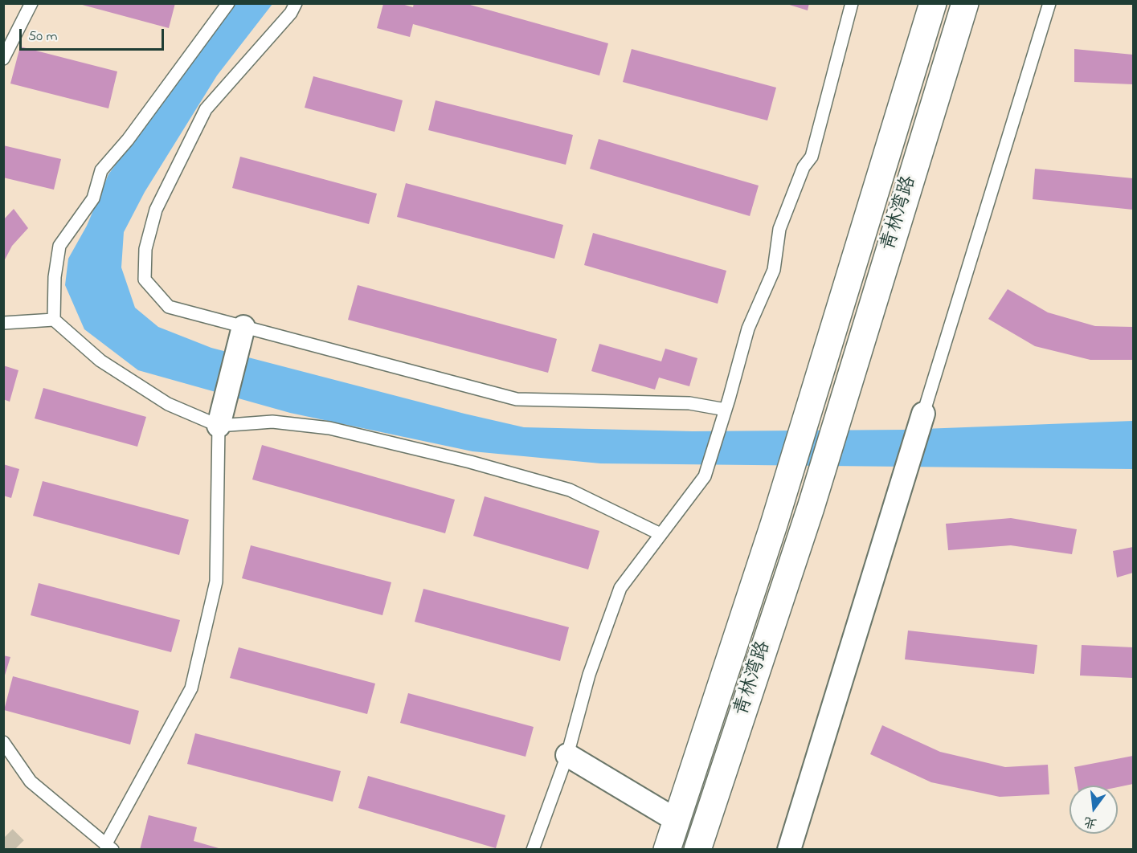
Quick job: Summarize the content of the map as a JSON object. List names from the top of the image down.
{
  "streets": {
    "main road": ["青林湾路"]
  },
  "scale_bar": "50 m",
  "north": "bottom"
}
